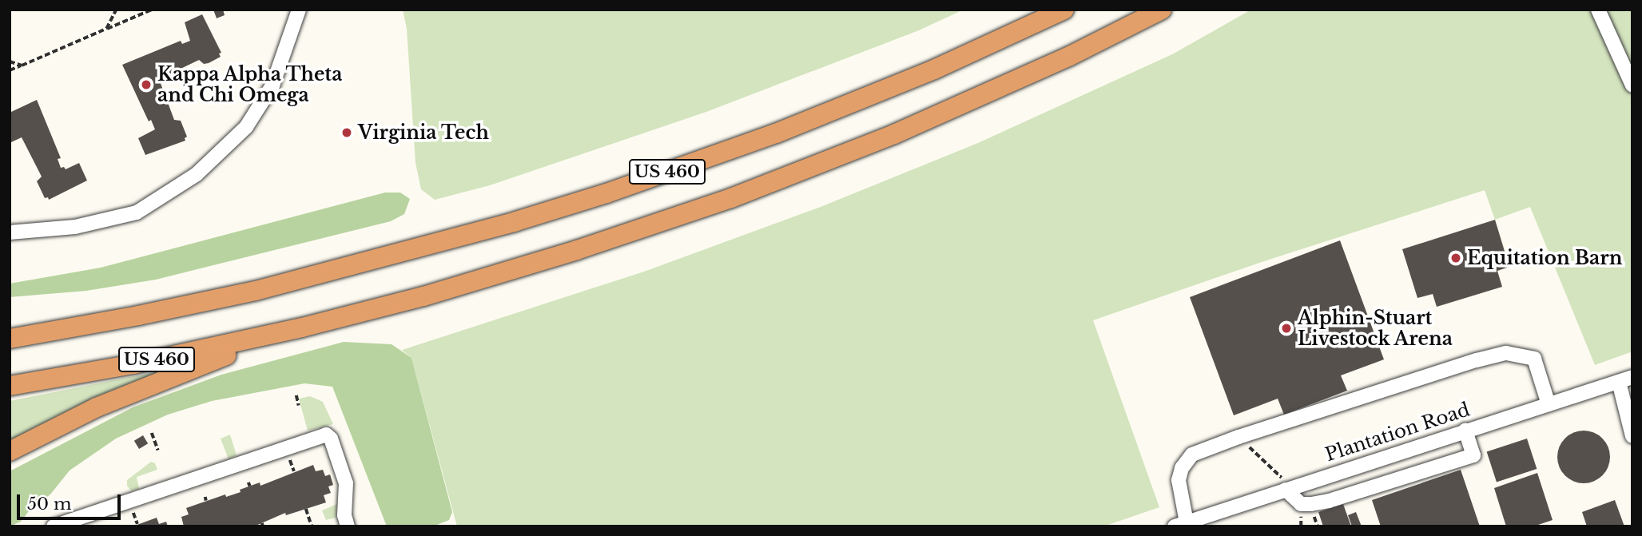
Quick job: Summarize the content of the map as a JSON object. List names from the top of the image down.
{
  "streets": {
    "highway": ["US 460"],
    "street": ["Plantation Road"]
  },
  "places": [
    "Kappa Alpha Theta and Chi Omega",
    "Virginia Tech",
    "Equitation Barn",
    "Alphin-Stuart Livestock Arena"
  ],
  "scale_bar": "50 m"
}
